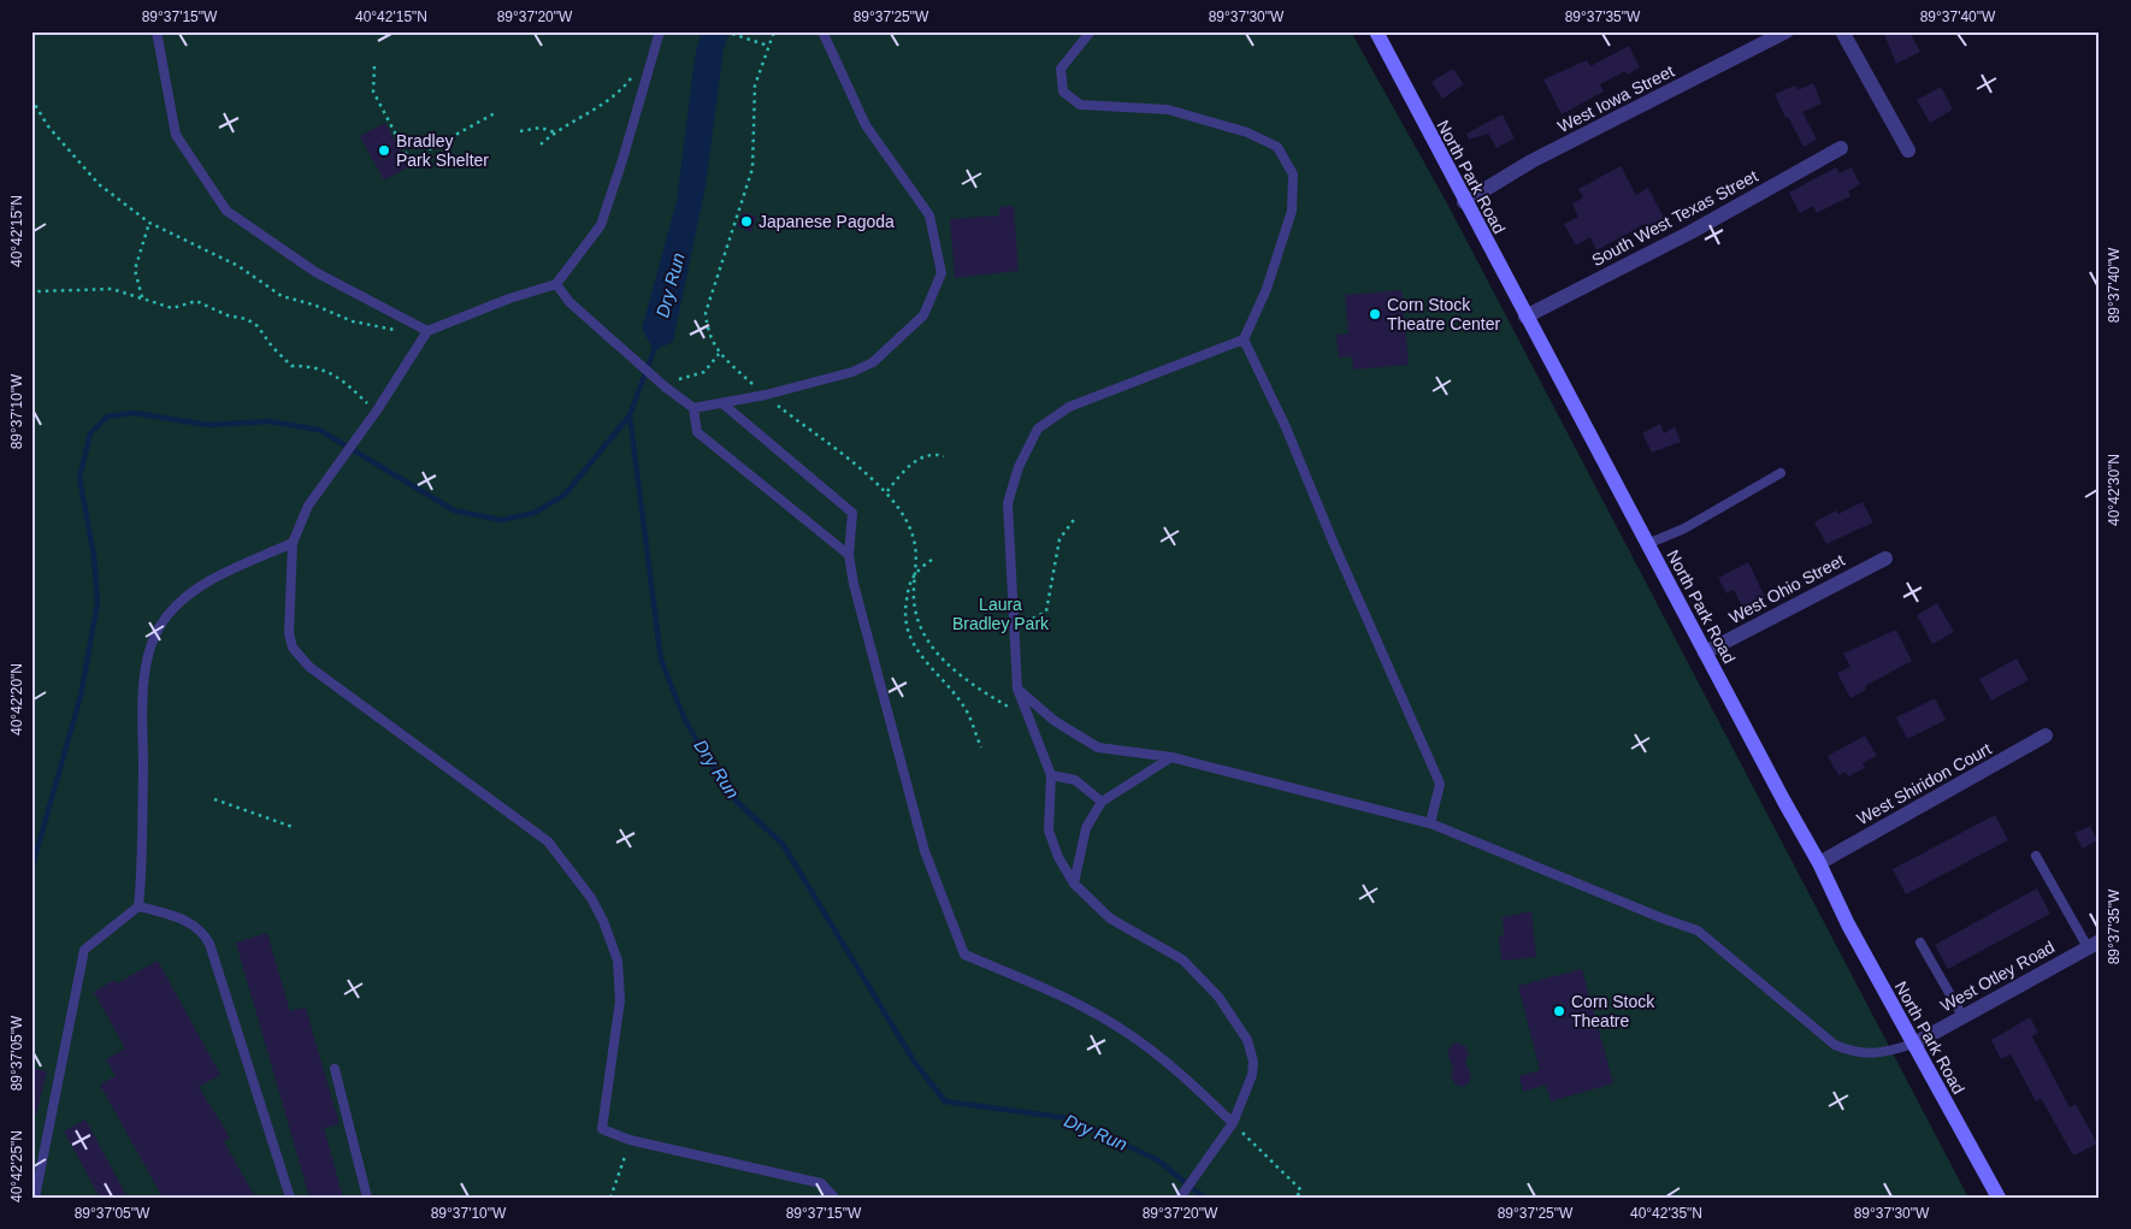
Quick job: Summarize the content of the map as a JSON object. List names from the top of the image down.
{
  "streets": {
    "street": [
      "West Iowa Street",
      "North Park Road",
      "South West Texas Street",
      "West Ohio Street",
      "West Shiridon Court",
      "West Otley Road"
    ]
  },
  "crossings": [
    ["West Iowa Street", "North Park Road"],
    ["North Park Road", "South West Texas Street"],
    ["North Park Road", "West Ohio Street"],
    ["North Park Road", "West Shiridon Court"],
    ["North Park Road", "West Otley Road"]
  ],
  "water": ["Dry Run"],
  "parks": ["Laura Bradley Park"],
  "places": [
    "Bradley Park Shelter",
    "Japanese Pagoda",
    "Corn Stock Theatre Center",
    "Corn Stock Theatre"
  ],
  "coordinates": [
    "89°37'15\"W",
    "40°42'15\"N",
    "89°37'20\"W",
    "89°37'25\"W",
    "89°37'30\"W",
    "89°37'35\"W",
    "89°37'40\"W",
    "89°37'10\"W",
    "40°42'30\"N",
    "40°42'20\"N",
    "89°37'05\"W",
    "40°42'25\"N",
    "40°42'35\"N"
  ]
}
